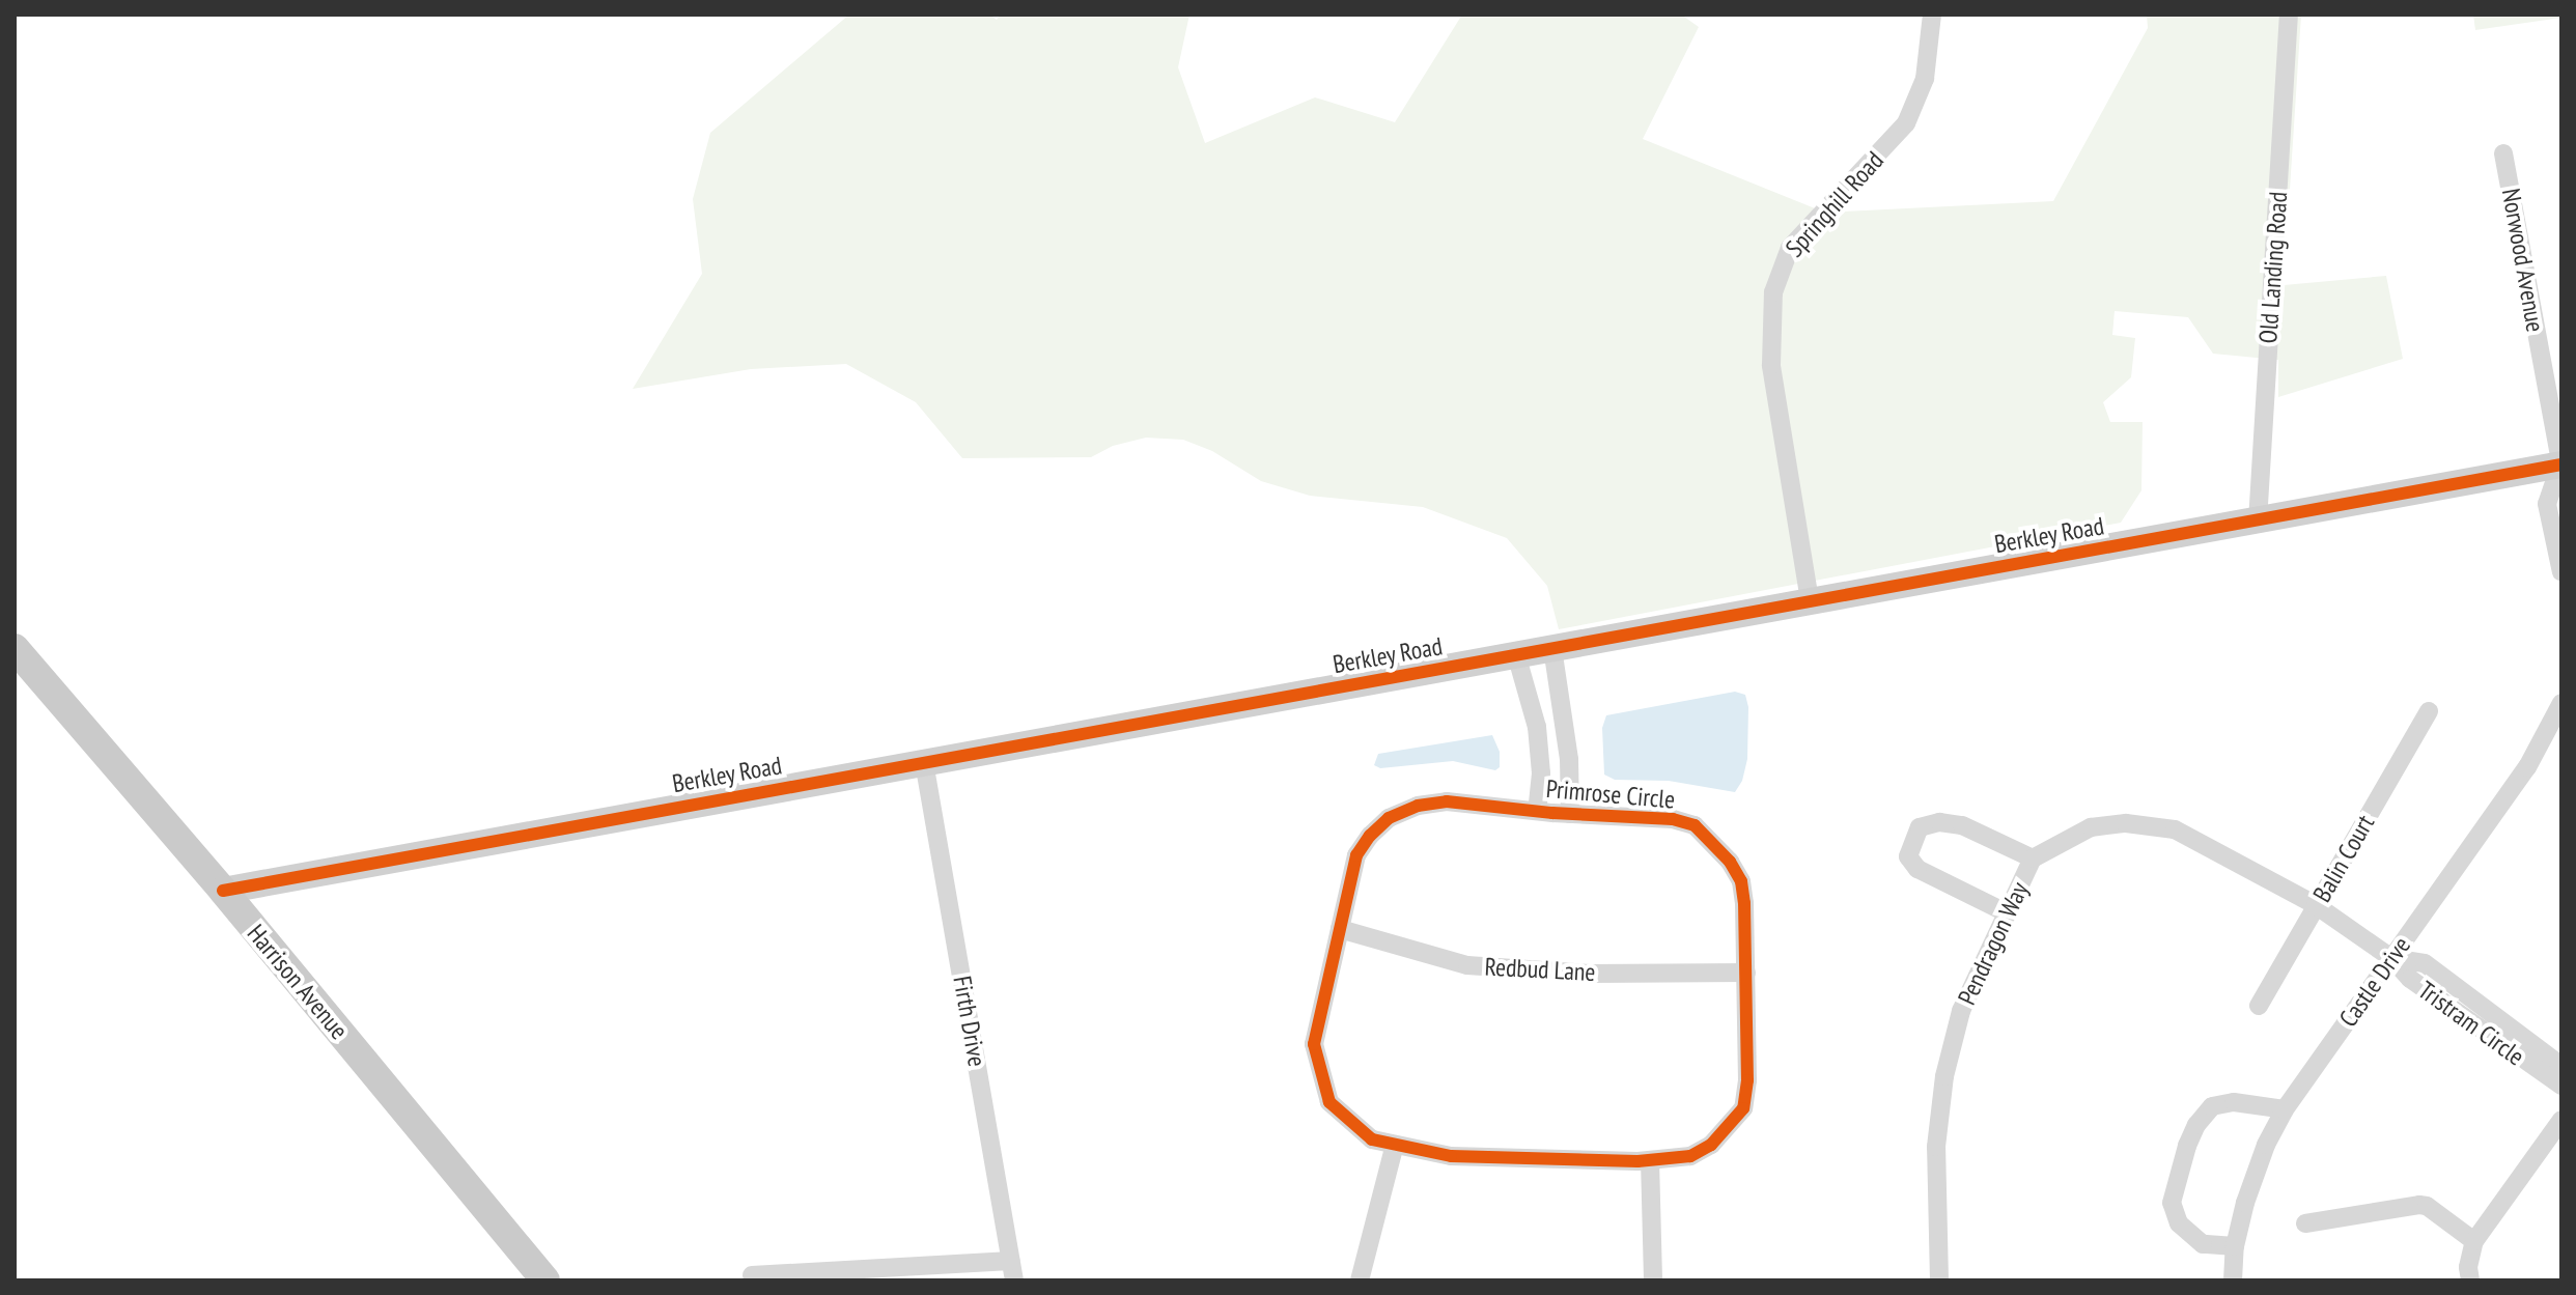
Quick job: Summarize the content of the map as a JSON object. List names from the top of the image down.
{
  "streets": {
    "main road": ["Harrison Avenue"],
    "street": [
      "Springhill Road",
      "Norwood Avenue",
      "Old Landing Road",
      "Berkley Road",
      "Primrose Circle",
      "Balin Court",
      "Pendragon Way",
      "Redbud Lane",
      "Castle Drive",
      "Firth Drive",
      "Tristram Circle"
    ]
  },
  "crossings": [
    ["Springhill Road", "Berkley Road"],
    ["Norwood Avenue", "Berkley Road"],
    ["Old Landing Road", "Berkley Road"],
    ["Berkley Road", "Harrison Avenue"],
    ["Berkley Road", "Firth Drive"],
    ["Primrose Circle", "Redbud Lane"],
    ["Balin Court", "Pendragon Way"],
    ["Pendragon Way", "Castle Drive"],
    ["Pendragon Way", "Tristram Circle"],
    ["Castle Drive", "Tristram Circle"]
  ]
}
